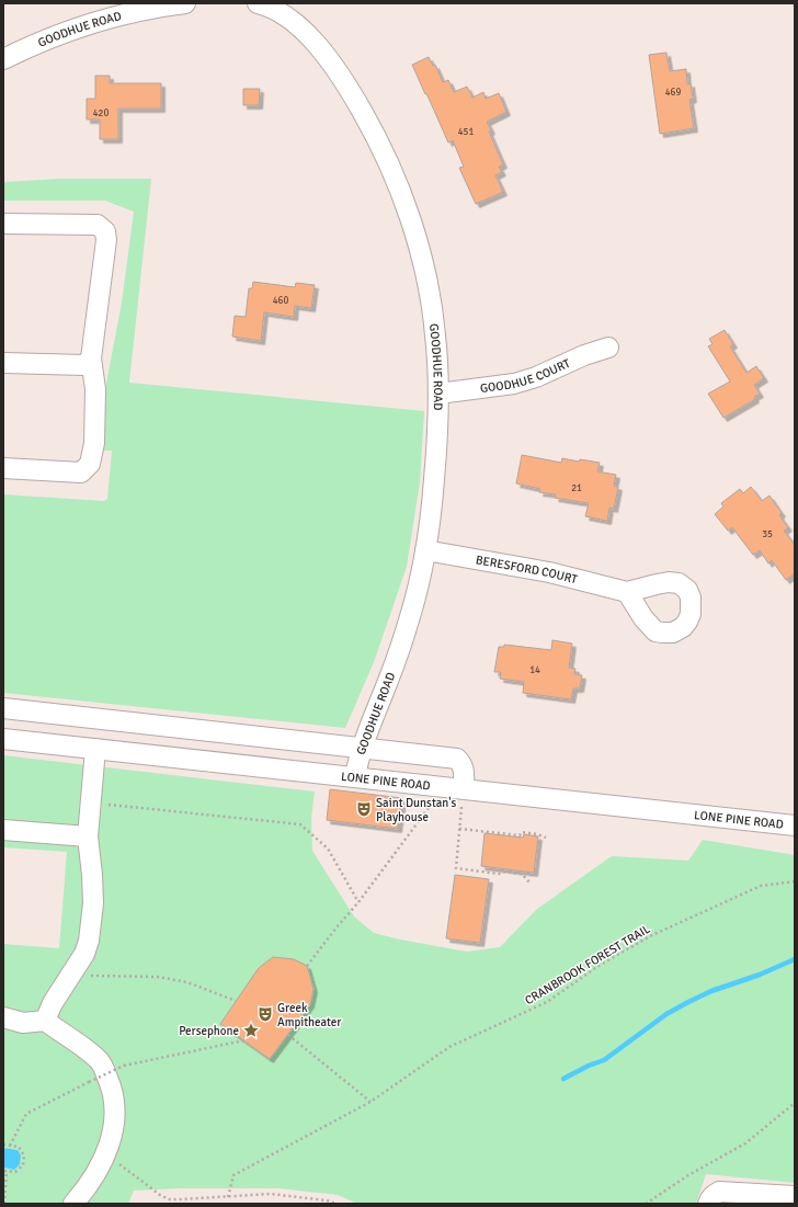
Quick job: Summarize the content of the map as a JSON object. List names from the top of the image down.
{
  "streets": {
    "street": [
      "GOODHUE ROAD",
      "GOODHUE COURT",
      "BERESFORD COURT",
      "LONE PINE ROAD"
    ],
    "path": ["CRANBROOK FOREST TRAIL"]
  },
  "crossings": [
    ["GOODHUE ROAD", "GOODHUE COURT"],
    ["GOODHUE ROAD", "BERESFORD COURT"],
    ["GOODHUE ROAD", "LONE PINE ROAD"]
  ],
  "places": {
    "theatre": ["Saint Dunstan's Playhouse", "Greek Ampitheater"],
    "place": ["Persephone"]
  },
  "house_numbers": [
    "469",
    "420",
    "451",
    "460",
    "21",
    "35",
    "14"
  ]
}
